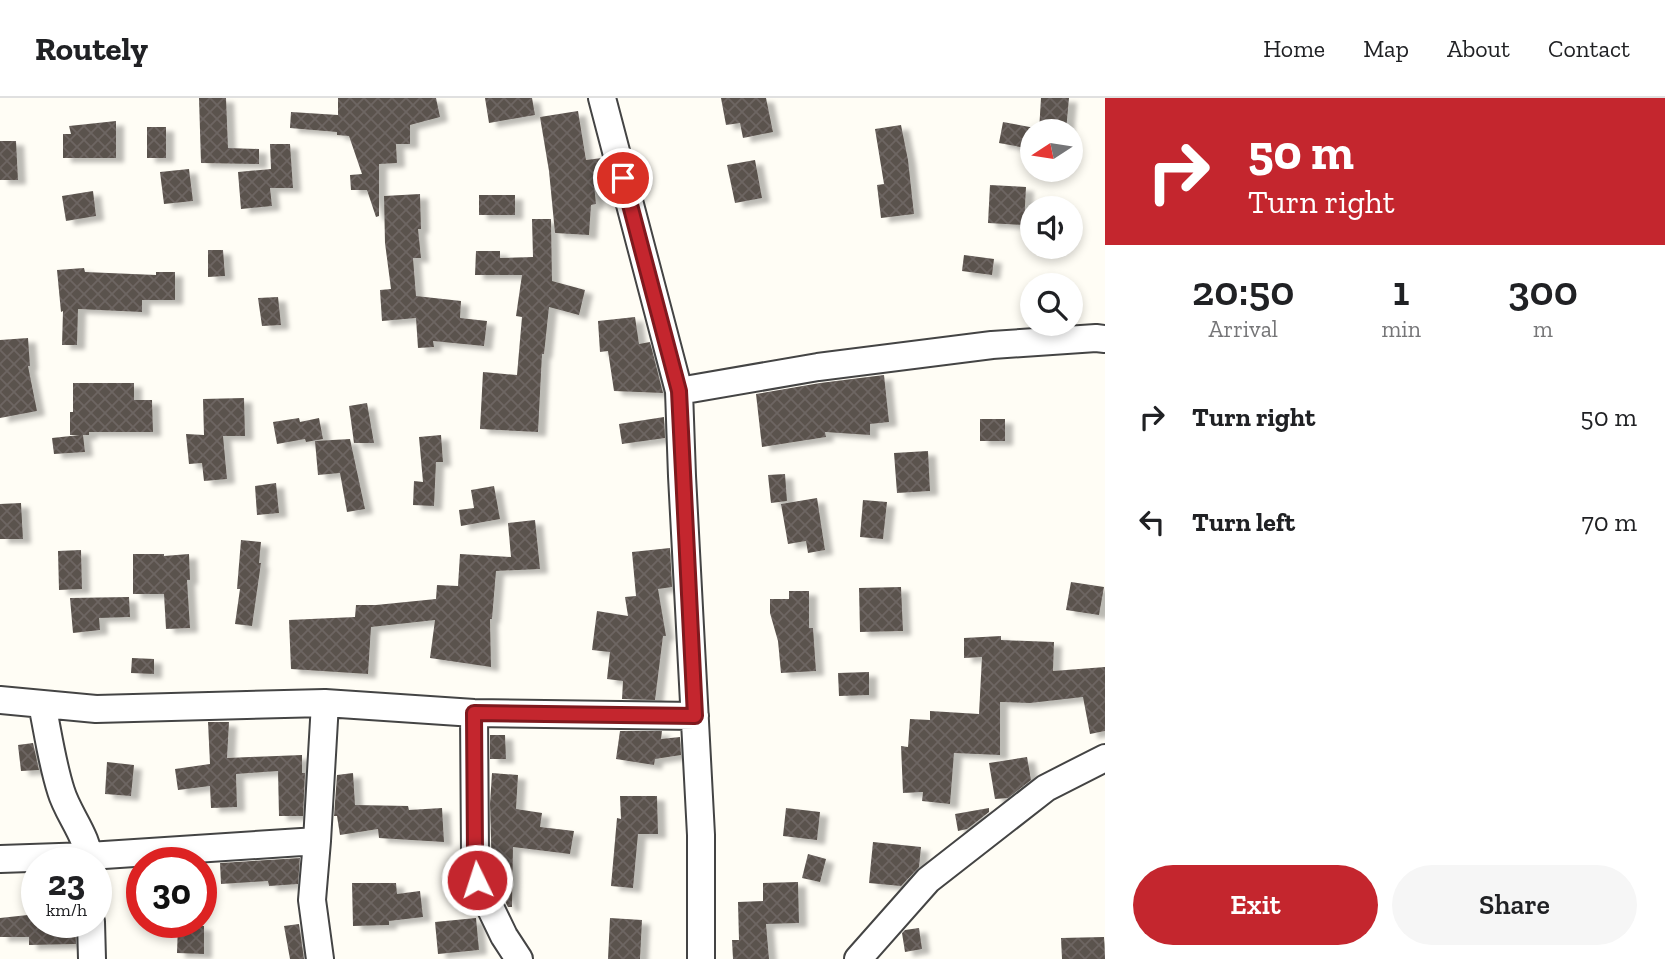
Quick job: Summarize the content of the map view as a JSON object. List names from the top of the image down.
{
  "north": "left",
  "page": {
    "header": "Routely",
    "nav": [
      "Home",
      "Map",
      "About",
      "Contact"
    ],
    "turn": ["50 m", "Turn right"],
    "eta": [
      "20:50",
      "Arrival",
      "1",
      "min",
      "300",
      "m"
    ],
    "list": [
      {
        "name": "Turn right",
        "value": "50 m"
      },
      {
        "name": "Turn left",
        "value": "70 m"
      }
    ],
    "speed": "23 km/h",
    "limit": "30",
    "buttons": ["Exit", "Share"]
  }
}
